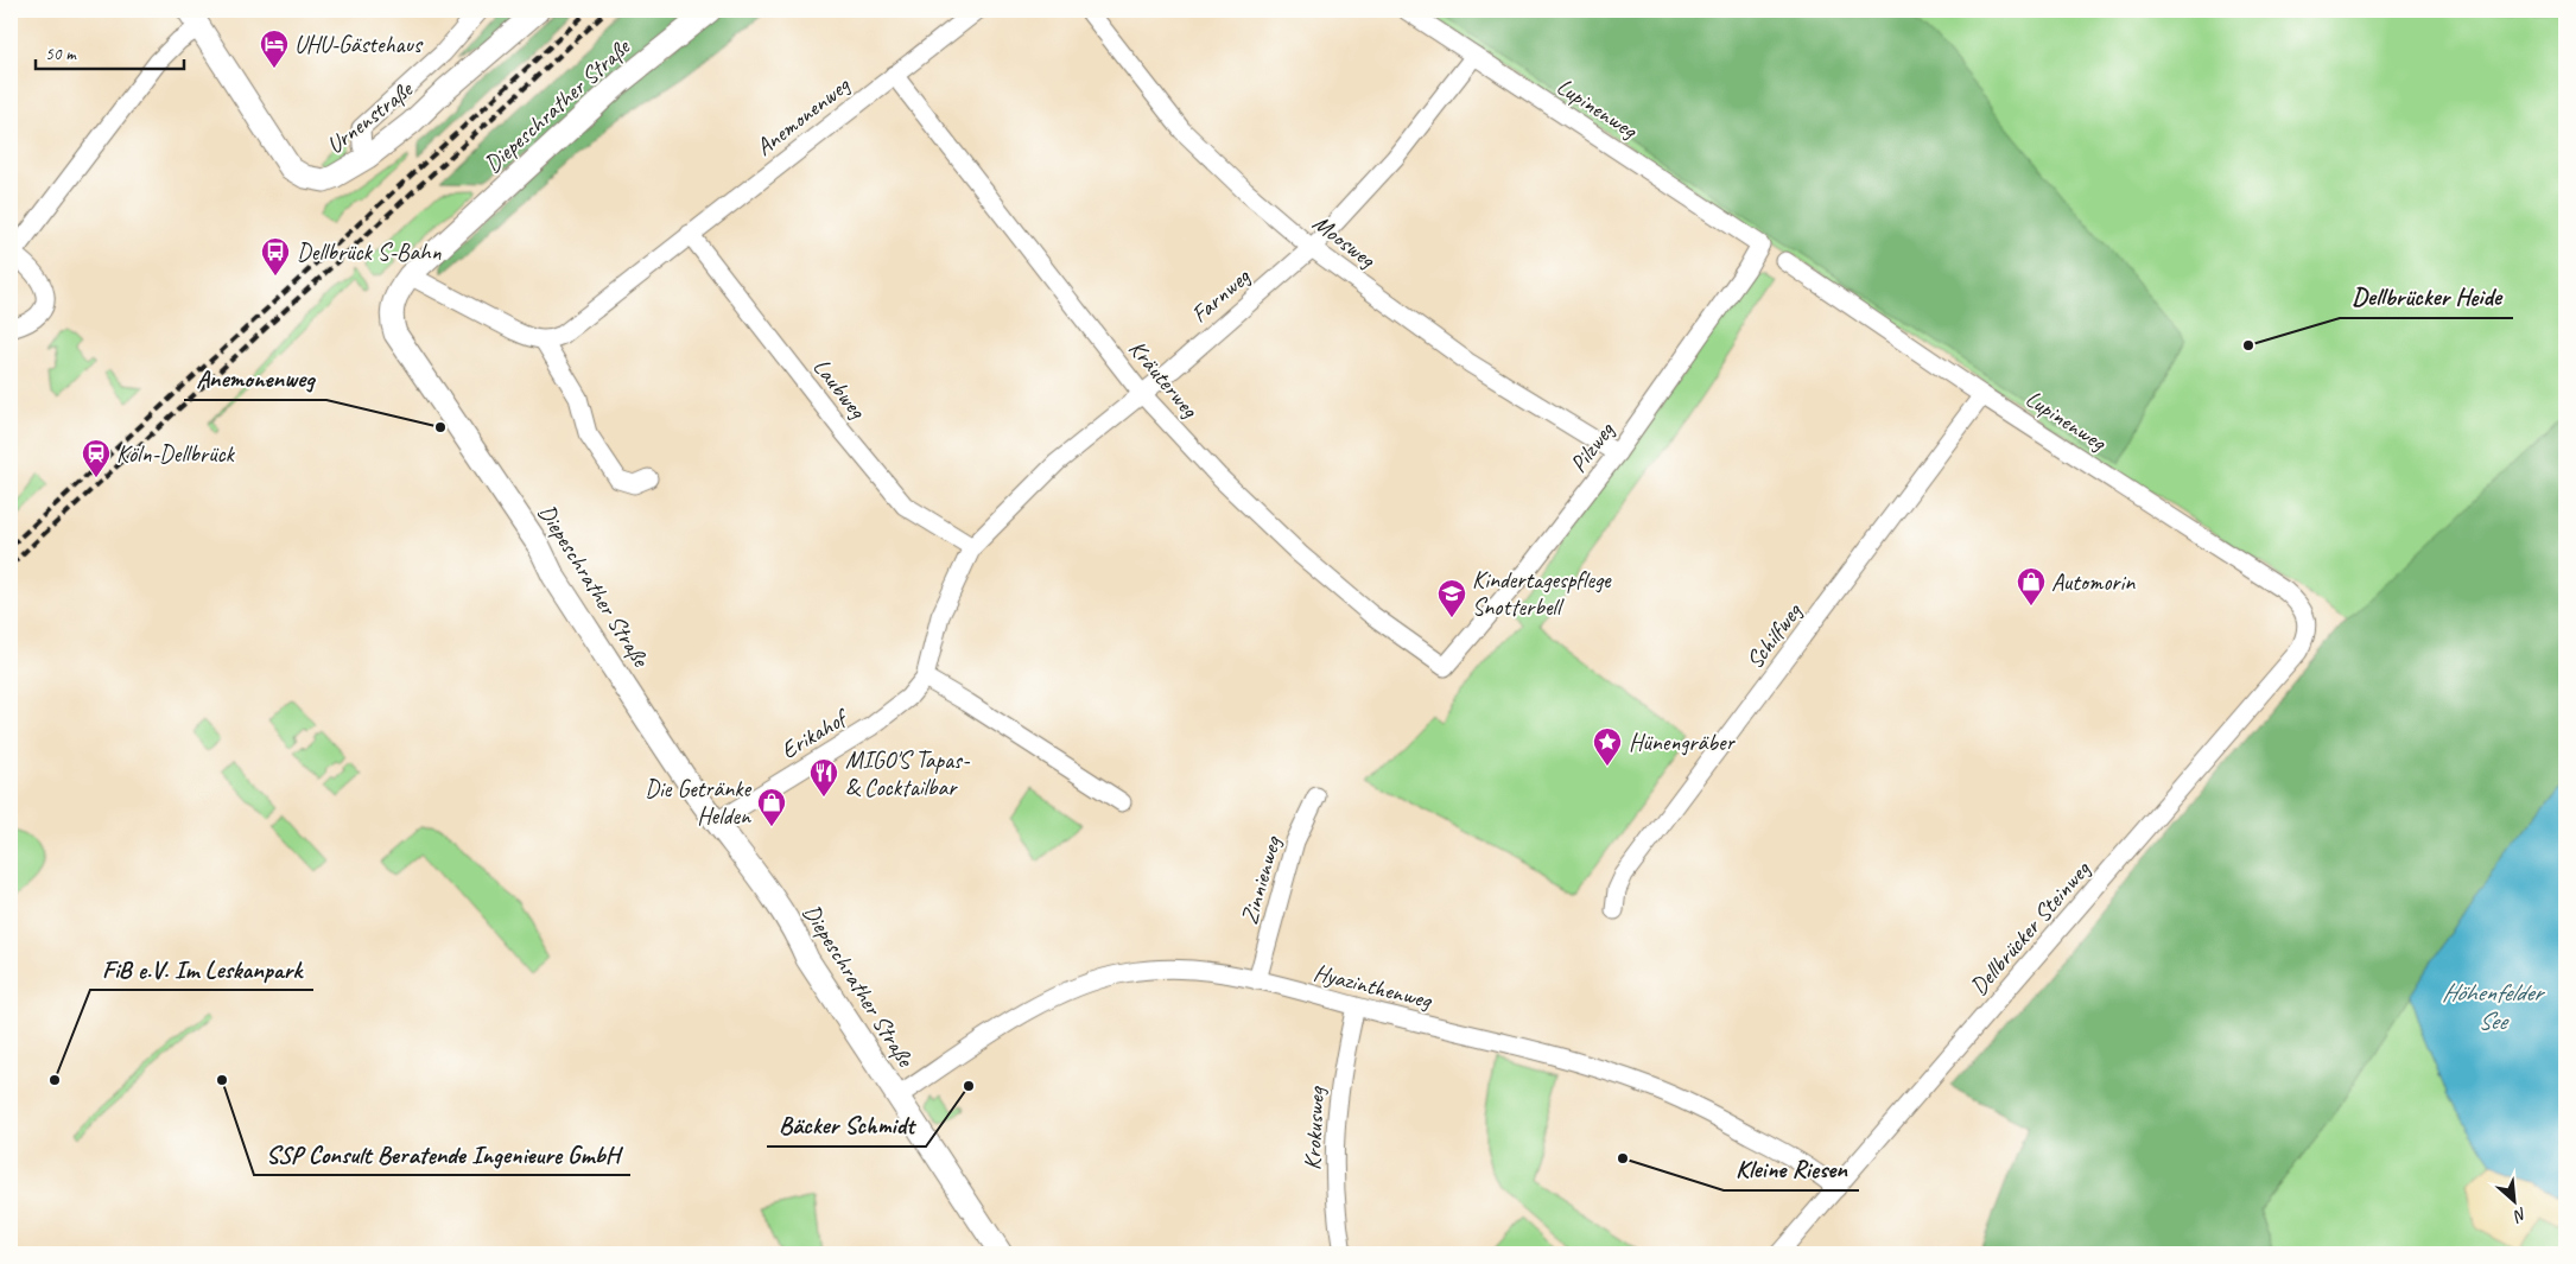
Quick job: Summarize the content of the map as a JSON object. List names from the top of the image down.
{
  "streets": {
    "street": [
      "Diepeschrather Straße",
      "Lupinenweg",
      "Anemonenweg",
      "Urnenstraße",
      "Moosweg",
      "Farnweg",
      "Kräuterweg",
      "Laubweg",
      "Pilzweg",
      "Schilfweg",
      "Erikahof",
      "Zinnienweg",
      "Dellbrücker Steinweg",
      "Hyazinthenweg",
      "Krokusweg"
    ]
  },
  "crossings": [
    ["Diepeschrather Straße", "Erikahof"],
    ["Diepeschrather Straße", "Hyazinthenweg"],
    ["Lupinenweg", "Farnweg"],
    ["Lupinenweg", "Pilzweg"],
    ["Lupinenweg", "Schilfweg"],
    ["Lupinenweg", "Dellbrücker Steinweg"],
    ["Anemonenweg", "Kräuterweg"],
    ["Anemonenweg", "Laubweg"],
    ["Moosweg", "Farnweg"],
    ["Moosweg", "Pilzweg"],
    ["Farnweg", "Kräuterweg"],
    ["Farnweg", "Laubweg"],
    ["Farnweg", "Erikahof"],
    ["Kräuterweg", "Pilzweg"],
    ["Laubweg", "Erikahof"],
    ["Zinnienweg", "Hyazinthenweg"],
    ["Dellbrücker Steinweg", "Hyazinthenweg"],
    ["Hyazinthenweg", "Krokusweg"]
  ],
  "water": ["Höhenfelder See"],
  "places": {
    "hotel": ["UHU-Gästehaus"],
    "bus stop": ["Dellbrück S-Bahn"],
    "other": [
      "Dellbrücker Heide",
      "Anemonenweg",
      "FiB e.V. Im Leskanpark",
      "SSP Consult Beratende Ingenieure GmbH",
      "Bäcker Schmidt",
      "Kleine Riesen"
    ],
    "station": ["Köln-Dellbrück"],
    "shop": ["Automorin", "Die Getränke Helden"],
    "school or university": ["Kindertagespflege Snotterbell"],
    "place": ["Hünengräber"],
    "restaurant": ["MIGO'S Tapas- & Cocktailbar"]
  },
  "scale_bar": "50 m",
  "north": "bottom right"
}
